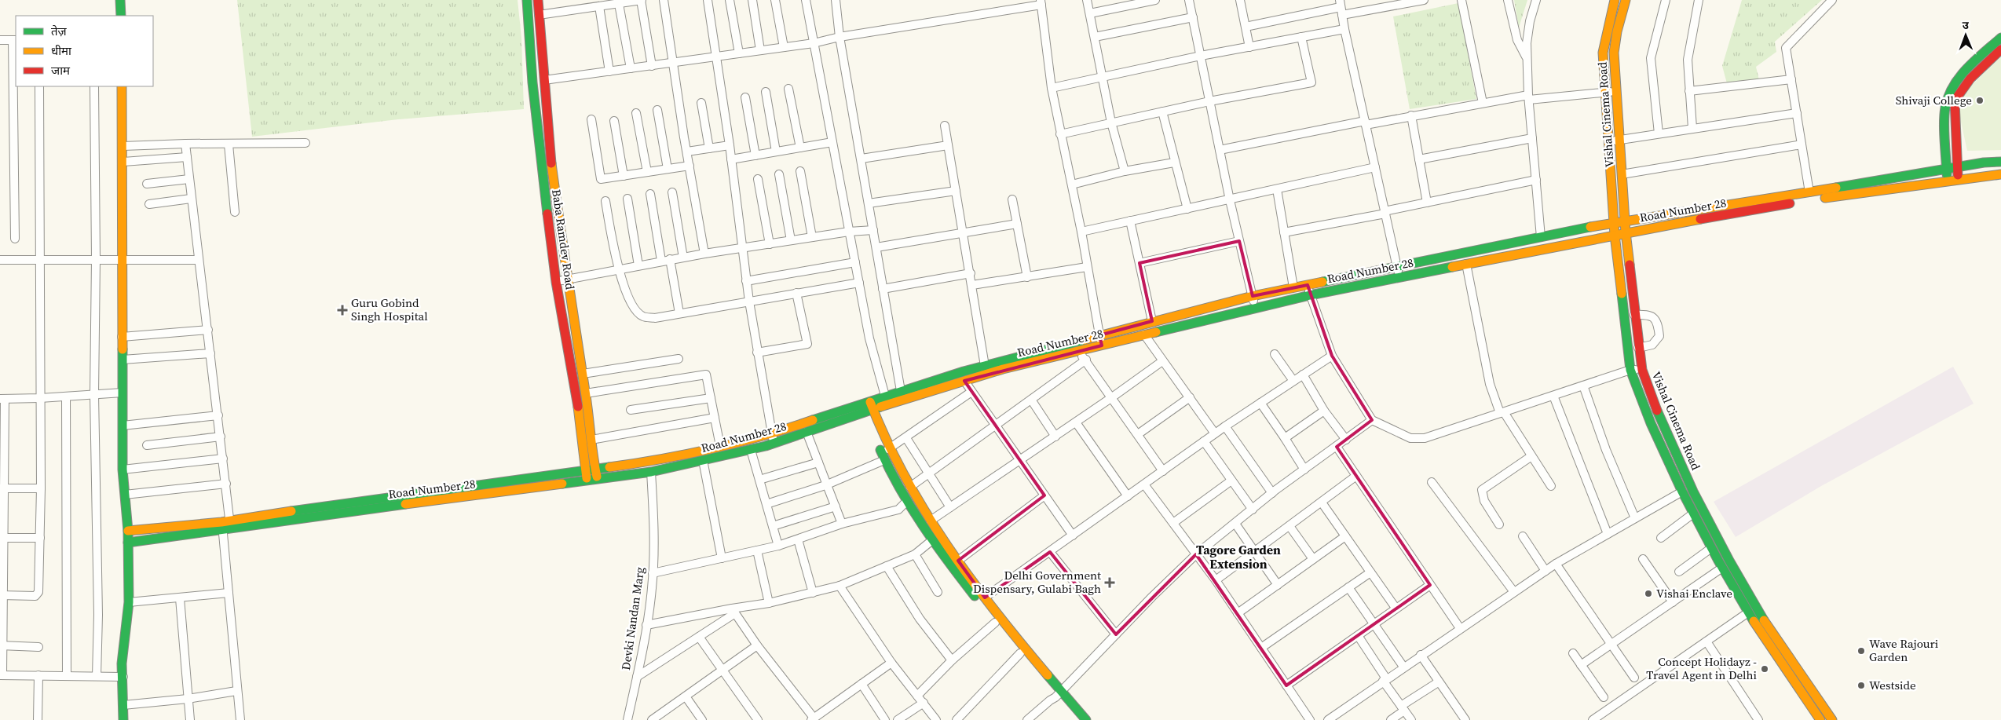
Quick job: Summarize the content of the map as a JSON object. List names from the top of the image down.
{
  "streets": {
    "street": [
      "Vishal Cinema Road",
      "Road Number 28",
      "Baba Ramdev Road",
      "Devki Nandan Marg"
    ]
  },
  "crossings": [
    ["Vishal Cinema Road", "Road Number 28"],
    ["Road Number 28", "Baba Ramdev Road"],
    ["Road Number 28", "Devki Nandan Marg"]
  ],
  "districts": ["Tagore Garden Extension"],
  "places": {
    "other": [
      "Shivaji College",
      "Vishai Enclave",
      "Wave Rajouri Garden",
      "Concept Holidayz - Travel Agent in Delhi",
      "Westside"
    ],
    "health": ["Guru Gobind Singh Hospital", "Delhi Government Dispensary, Gulabi Bagh"]
  },
  "legend": ["तेज़", "धीमा", "जाम"],
  "north": "top"
}
